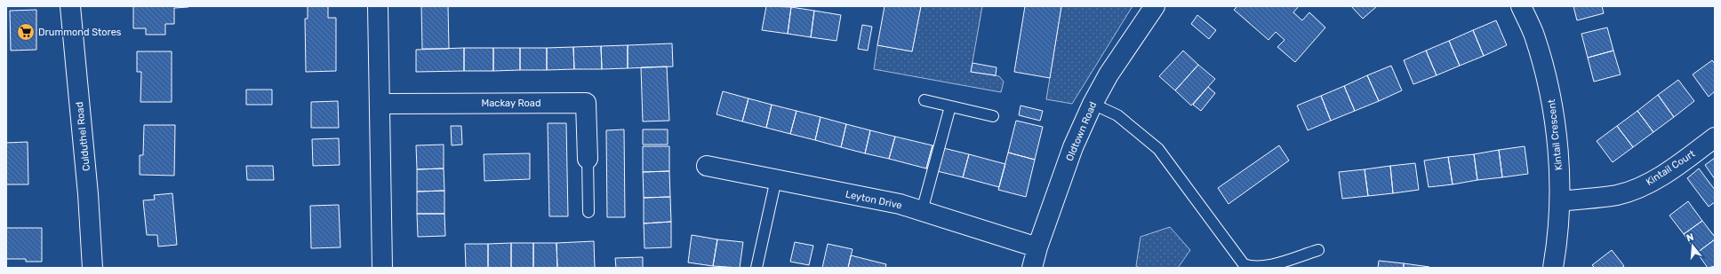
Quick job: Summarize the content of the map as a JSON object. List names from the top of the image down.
{
  "streets": {
    "street": [
      "Mackay Road",
      "Oldtown Road",
      "Kintail Crescent",
      "Culduthel Road",
      "Kintail Court",
      "Leyton Drive"
    ]
  },
  "crossings": [
    ["Oldtown Road", "Leyton Drive"],
    ["Kintail Crescent", "Kintail Court"]
  ],
  "places": {
    "supermarket": ["Drummond Stores"]
  },
  "north": "top"
}
